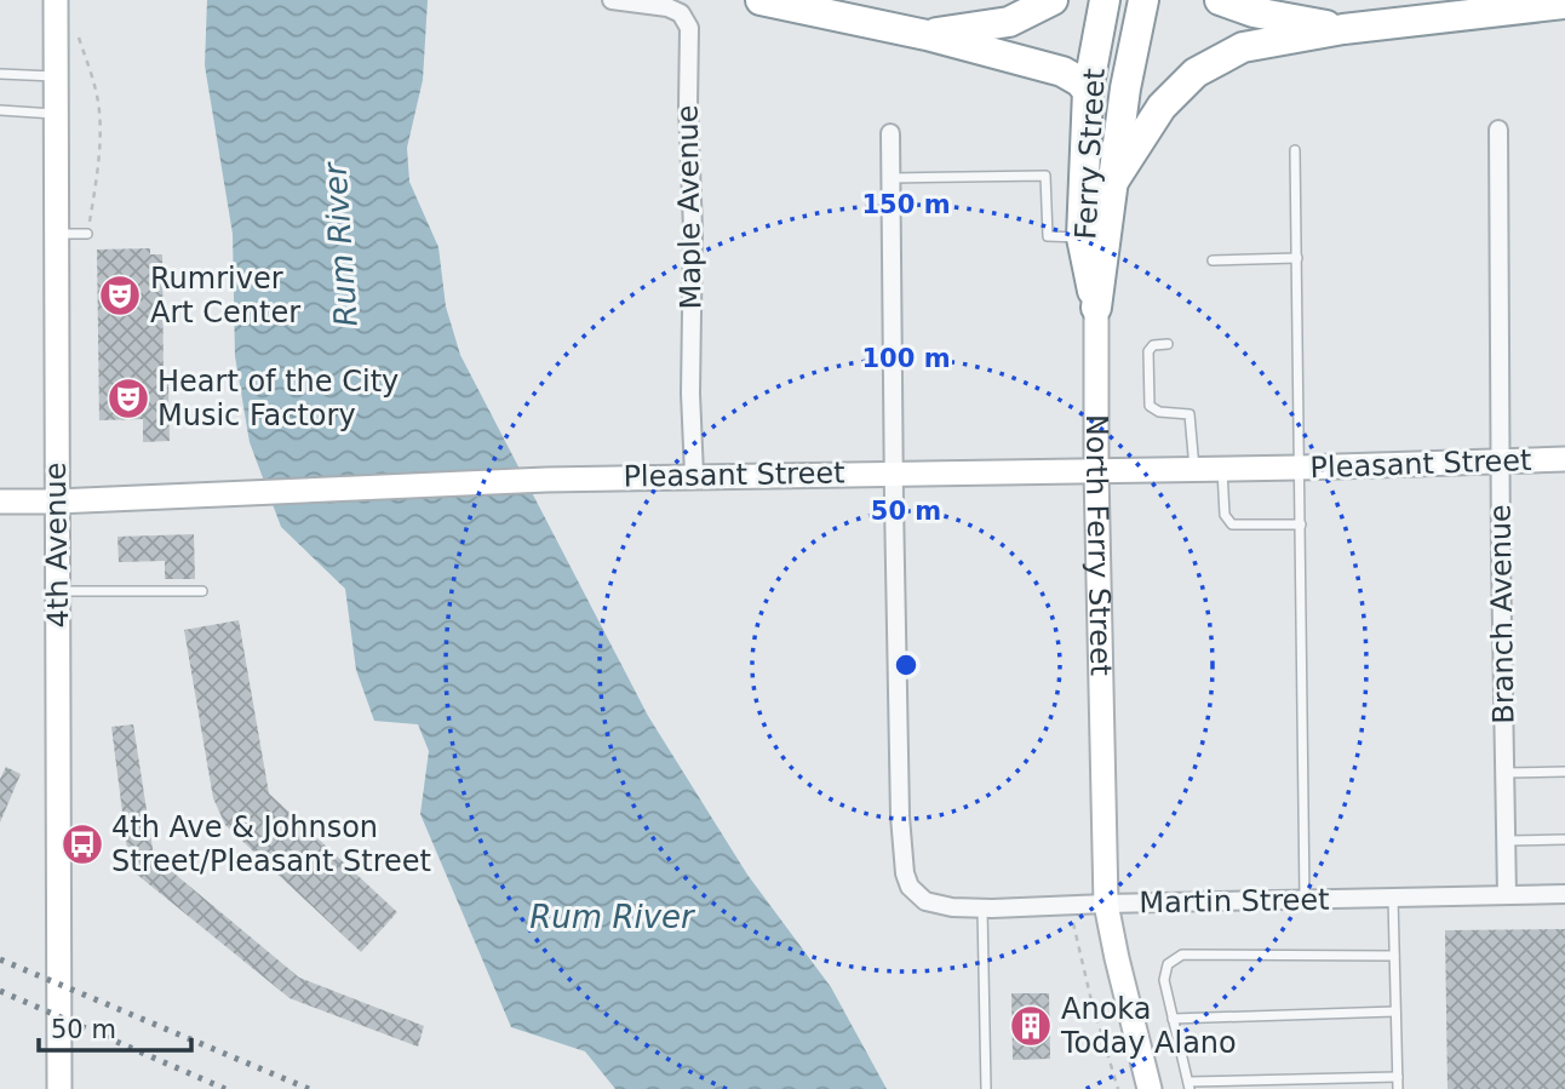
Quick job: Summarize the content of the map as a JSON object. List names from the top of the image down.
{
  "streets": {
    "highway": ["Ferry Street", "North Ferry Street"],
    "street": [
      "Maple Avenue",
      "Pleasant Street",
      "4th Avenue",
      "Branch Avenue",
      "Martin Street"
    ]
  },
  "crossings": [
    ["Ferry Street", "North Ferry Street"],
    ["Maple Avenue", "Pleasant Street"],
    ["Pleasant Street", "4th Avenue"],
    ["Pleasant Street", "North Ferry Street"],
    ["Pleasant Street", "Branch Avenue"],
    ["Pleasant Street", "Martin Street"],
    ["North Ferry Street", "Martin Street"],
    ["Branch Avenue", "Martin Street"]
  ],
  "water": ["Rum River"],
  "places": {
    "theatre": ["Rumriver Art Center", "Heart of the City Music Factory"],
    "bus stop": ["4th Ave & Johnson Street/Pleasant Street"],
    "building": ["Anoka Today Alano"]
  },
  "scale_bar": "50 m",
  "rings": ["150 m", "100 m", "50 m"]
}
